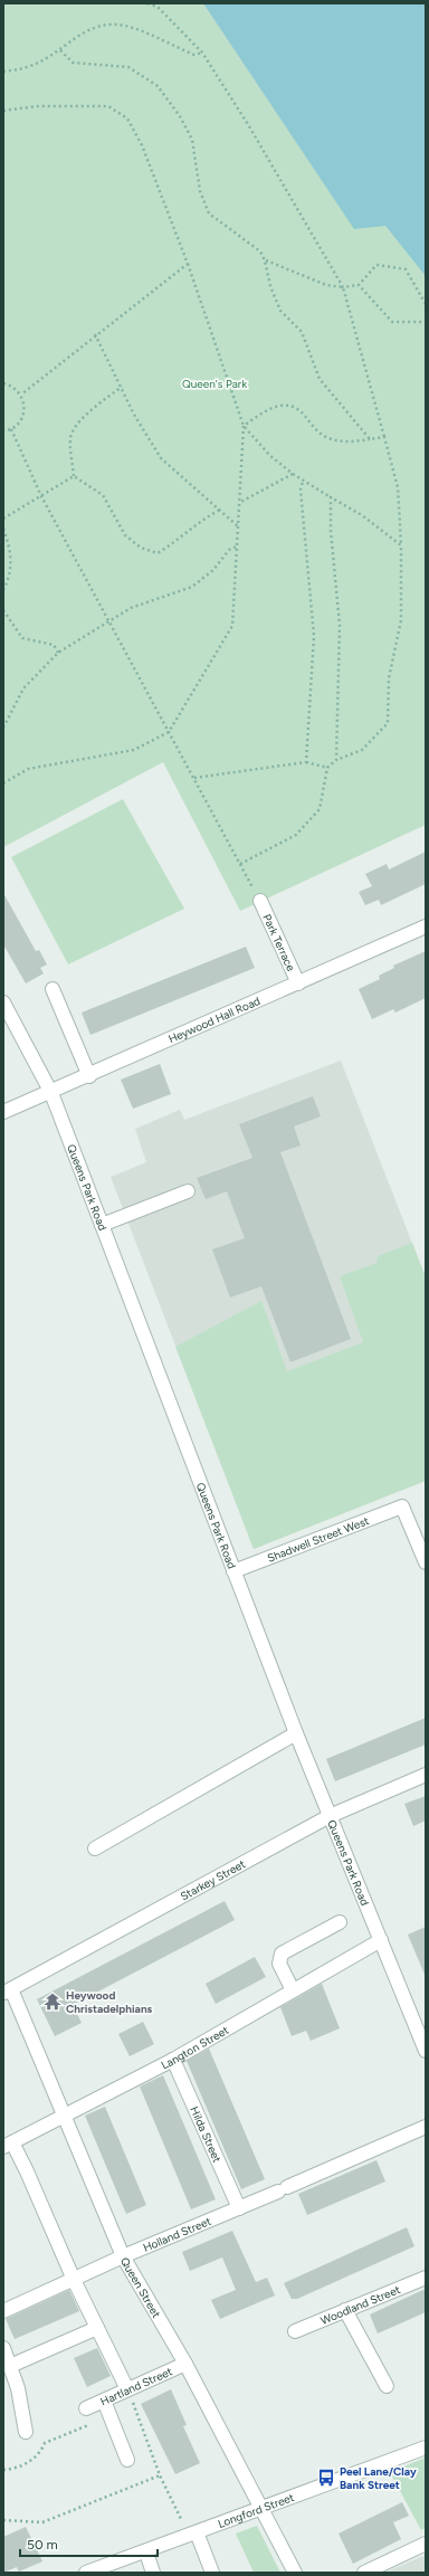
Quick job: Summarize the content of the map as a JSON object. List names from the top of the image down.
{
  "streets": {
    "street": [
      "Park Terrace",
      "Heywood Hall Road",
      "Queens Park Road",
      "Shadwell Street West",
      "Starkey Street",
      "Langton Street",
      "Hilda Street",
      "Holland Street",
      "Queen Street",
      "Woodland Street",
      "Hartland Street",
      "Longford Street"
    ]
  },
  "crossings": [
    ["Park Terrace", "Heywood Hall Road"],
    ["Heywood Hall Road", "Queens Park Road"],
    ["Queens Park Road", "Shadwell Street West"],
    ["Queens Park Road", "Starkey Street"],
    ["Queens Park Road", "Langton Street"],
    ["Starkey Street", "Queen Street"],
    ["Langton Street", "Hilda Street"],
    ["Langton Street", "Queen Street"],
    ["Hilda Street", "Holland Street"],
    ["Holland Street", "Queen Street"],
    ["Queen Street", "Hartland Street"],
    ["Queen Street", "Longford Street"]
  ],
  "parks": ["Queen's Park"],
  "places": {
    "temple": ["Heywood Christadelphians"],
    "bus stop": ["Peel Lane/Clay Bank Street"]
  },
  "scale_bar": "50 m"
}
